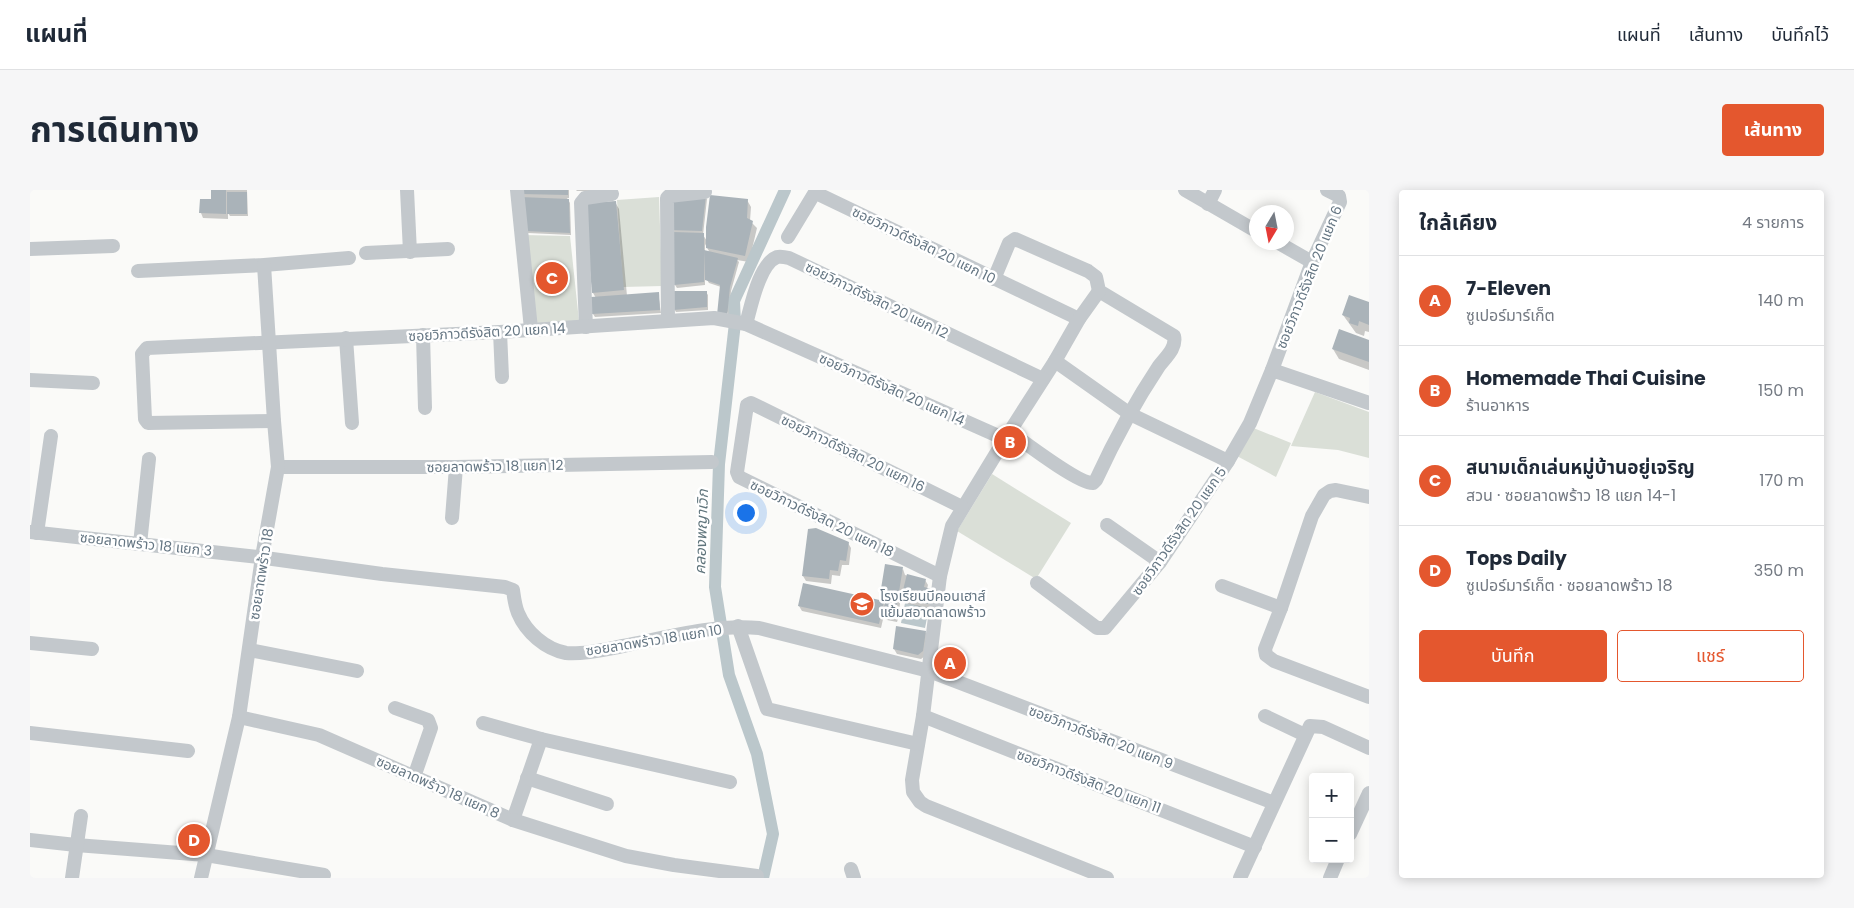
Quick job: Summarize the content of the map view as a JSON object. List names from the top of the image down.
{
  "streets": {
    "street": [
      "ซอยวิภาวดีรังสิต 20 แยก 10",
      "ซอยวิภาวดีรังสิต 20 แยก 6",
      "ซอยวิภาวดีรังสิต 20 แยก 12",
      "ซอยวิภาวดีรังสิต 20 แยก 14",
      "ซอยวิภาวดีรังสิต 20 แยก 16",
      "ซอยลาดพร้าว 18 แยก 12",
      "ซอยวิภาวดีรังสิต 20 แยก 18",
      "ซอยวิภาวดีรังสิต 20 แยก 5",
      "ซอยลาดพร้าว 18 แยก 3",
      "ซอยลาดพร้าว 18",
      "ซอยลาดพร้าว 18 แยก 10",
      "ซอยวิภาวดีรังสิต 20 แยก 9",
      "ซอยวิภาวดีรังสิต 20 แยก 11",
      "ซอยลาดพร้าว 18 แยก 8"
    ]
  },
  "crossings": [
    ["ซอยวิภาวดีรังสิต 20 แยก 6", "ซอยวิภาวดีรังสิต 20 แยก 5"],
    ["ซอยวิภาวดีรังสิต 20 แยก 12", "ซอยวิภาวดีรังสิต 20 แยก 14"],
    ["ซอยวิภาวดีรังสิต 20 แยก 14", "ซอยลาดพร้าว 18"],
    ["ซอยวิภาวดีรังสิต 20 แยก 16", "ซอยวิภาวดีรังสิต 20 แยก 18"],
    ["ซอยลาดพร้าว 18 แยก 12", "ซอยลาดพร้าว 18"],
    ["ซอยลาดพร้าว 18 แยก 3", "ซอยลาดพร้าว 18"],
    ["ซอยลาดพร้าว 18 แยก 3", "ซอยลาดพร้าว 18 แยก 10"],
    ["ซอยลาดพร้าว 18", "ซอยลาดพร้าว 18 แยก 10"],
    ["ซอยลาดพร้าว 18", "ซอยลาดพร้าว 18 แยก 8"],
    ["ซอยลาดพร้าว 18 แยก 10", "ซอยวิภาวดีรังสิต 20 แยก 9"]
  ],
  "water": ["คลองพญาเวิก"],
  "places": {
    "school or university": ["โรงเรียนบีคอนเฮาส์ แย้มสอาดลาดพร้าว"]
  },
  "north": "bottom",
  "page": {
    "header": "แผนที่",
    "nav": ["แผนที่", "เส้นทาง", "บันทึกไว้"],
    "title": "การเดินทาง",
    "buttons": [
      "เส้นทาง",
      ["บันทึก", "แชร์"]
    ],
    "heading": ["ใกล้เคียง", "4 รายการ"],
    "list": [
      {
        "mark": "A",
        "name": "7-Eleven",
        "note": "ซูเปอร์มาร์เก็ต",
        "value": "140 m"
      },
      {
        "mark": "B",
        "name": "Homemade Thai Cuisine",
        "note": "ร้านอาหาร",
        "value": "150 m"
      },
      {
        "mark": "C",
        "name": "สนามเด็กเล่นหมู่บ้านอยู่เจริญ",
        "note": "สวน · ซอยลาดพร้าว 18 แยก 14-1",
        "value": "170 m"
      },
      {
        "mark": "D",
        "name": "Tops Daily",
        "note": "ซูเปอร์มาร์เก็ต · ซอยลาดพร้าว 18",
        "value": "350 m"
      }
    ],
    "pins": [
      "C",
      "B",
      "A",
      "D"
    ],
    "map_buttons": ["+", "−"]
  }
}
